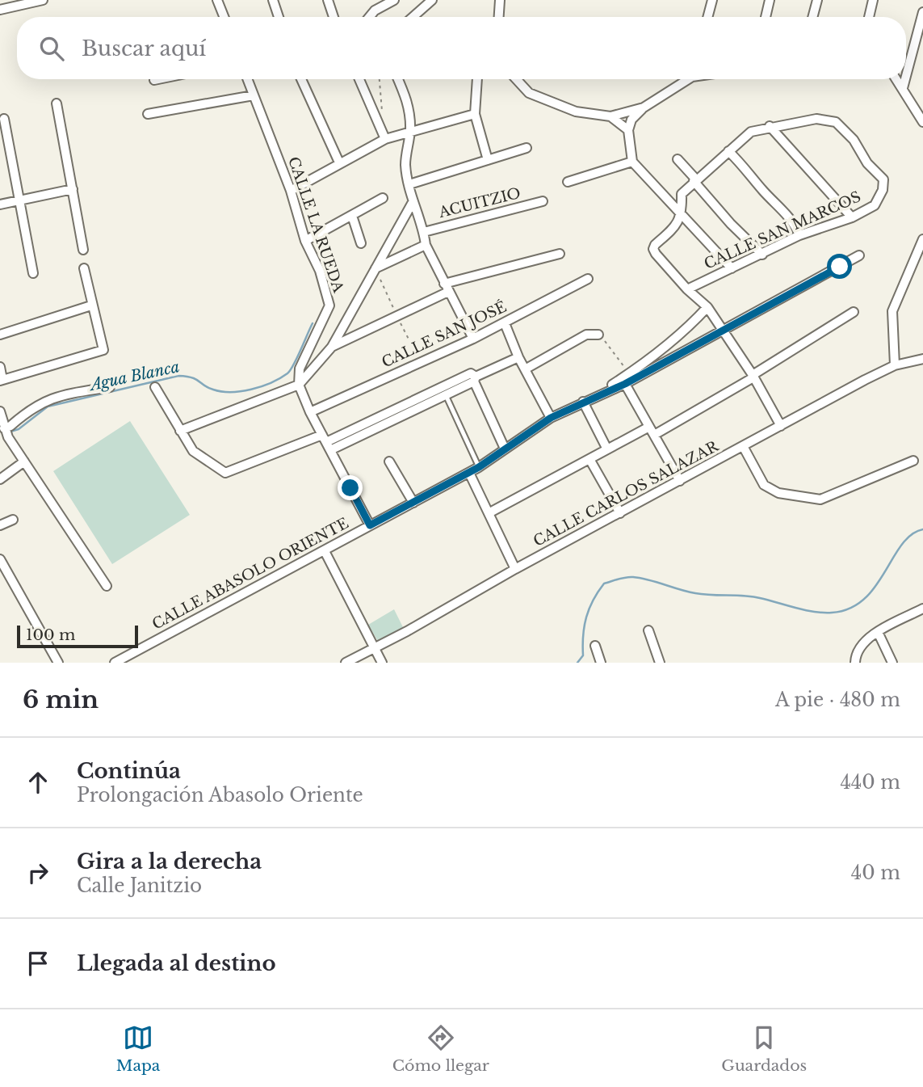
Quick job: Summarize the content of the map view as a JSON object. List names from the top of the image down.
{
  "streets": {
    "street": [
      "ACUITZIO",
      "CALLE LA RUEDA",
      "CALLE SAN MARCOS",
      "CALLE SAN JOSÉ",
      "CALLE CARLOS SALAZAR",
      "CALLE ABASOLO ORIENTE"
    ]
  },
  "water": ["Agua Blanca"],
  "scale_bar": "100 m",
  "page": {
    "search": "Buscar aquí",
    "scale": "100 m",
    "heading": ["6 min", "A pie · 480 m"],
    "list": [
      ["Continúa", "Prolongación Abasolo Oriente", "440 m"],
      ["Gira a la derecha", "Calle Janitzio", "40 m"],
      "Llegada al destino"
    ],
    "nav": ["Mapa", "Cómo llegar", "Guardados"]
  }
}
